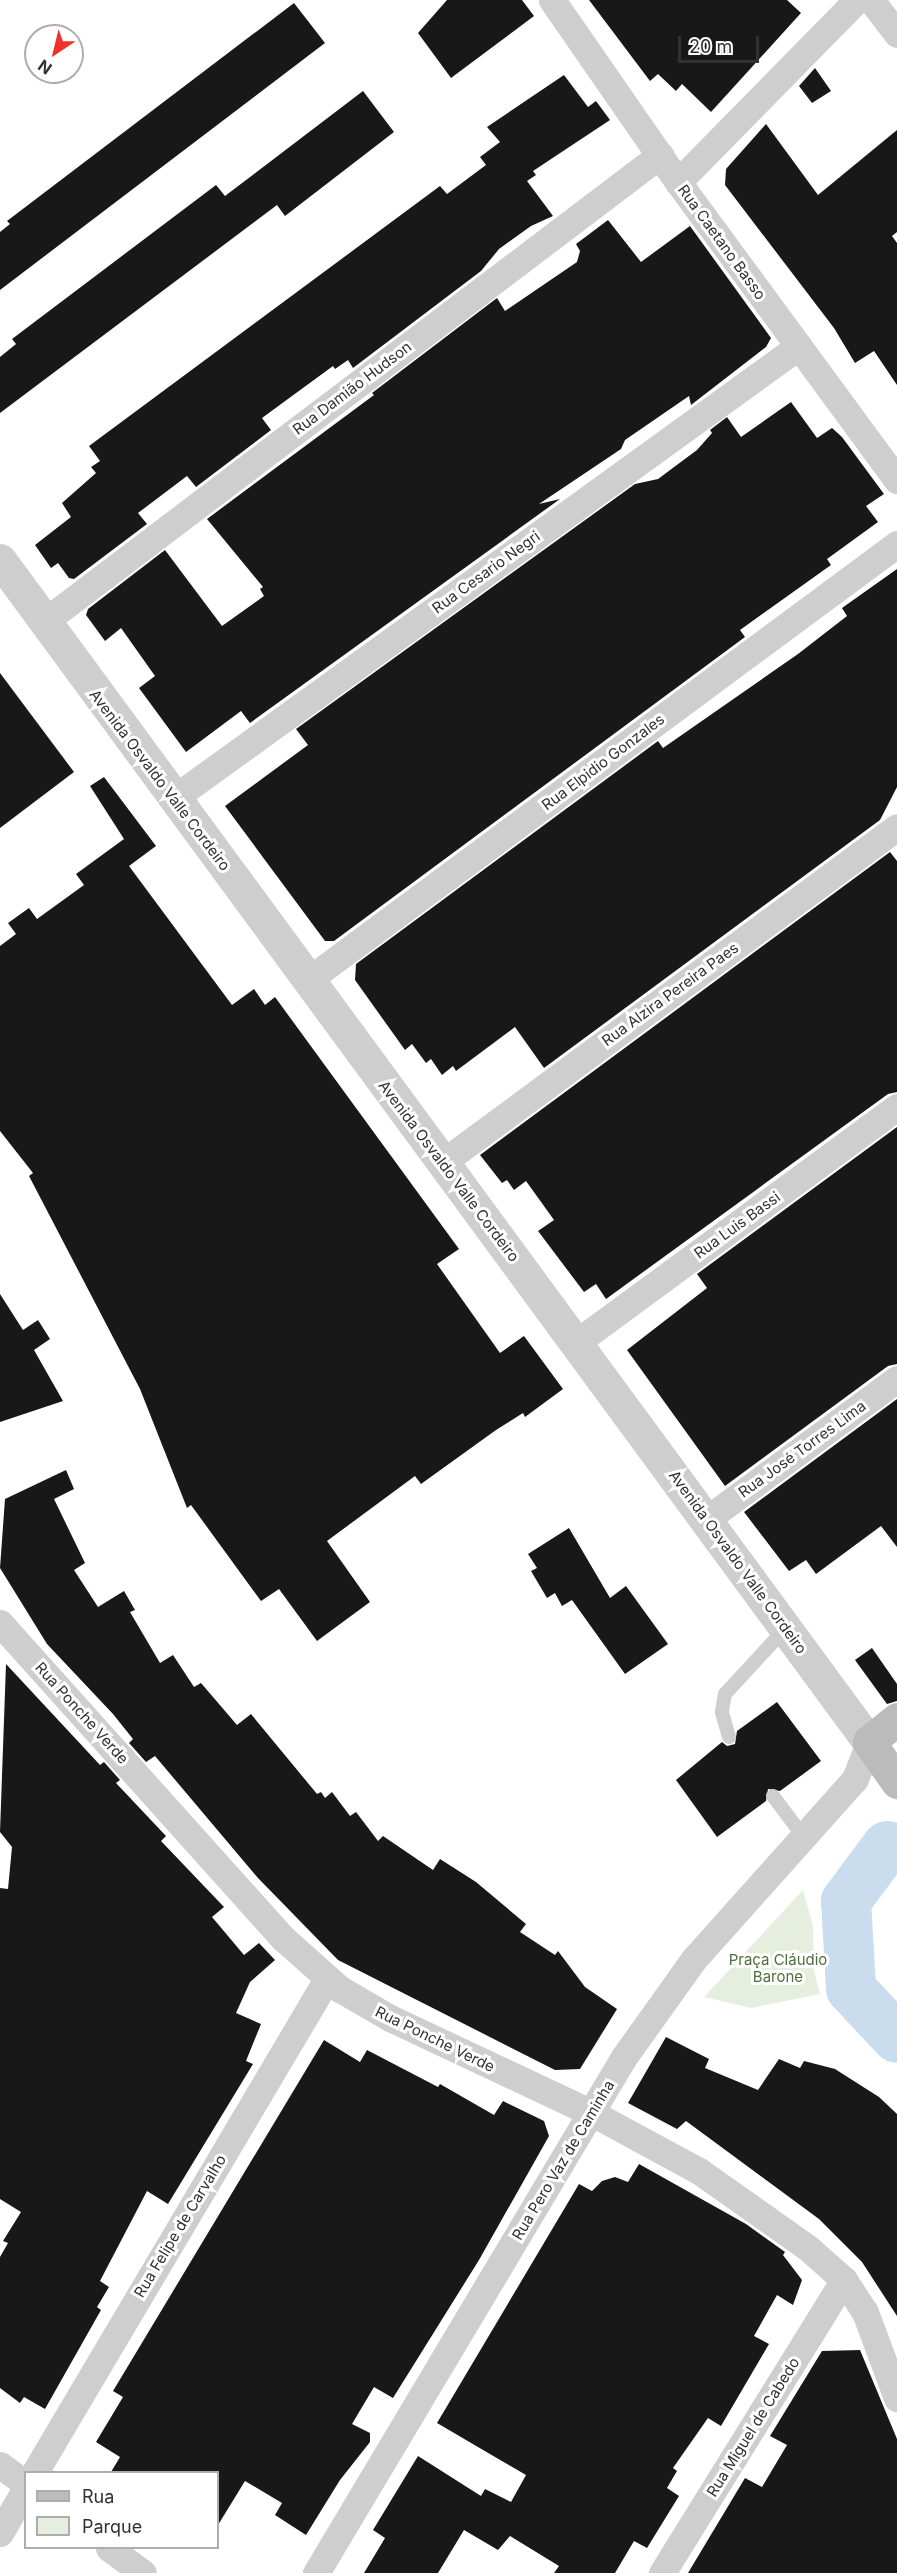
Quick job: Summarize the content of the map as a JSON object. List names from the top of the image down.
{
  "streets": {
    "main road": ["Avenida Osvaldo Valle Cordeiro"],
    "street": [
      "Rua Caetano Basso",
      "Rua Damião Hudson",
      "Rua Cesario Negri",
      "Rua Elpidio Gonzales",
      "Rua Alzira Pereira Paes",
      "Rua Luis Bassi",
      "Rua José Torres Lima",
      "Rua Ponche Verde",
      "Rua Pero Vaz de Caminha",
      "Rua Felipe de Carvalho",
      "Rua Miguel de Cabedo"
    ]
  },
  "crossings": [
    ["Rua Caetano Basso", "Rua Damião Hudson"],
    ["Rua Caetano Basso", "Rua Cesario Negri"],
    ["Rua Damião Hudson", "Avenida Osvaldo Valle Cordeiro"],
    ["Rua Cesario Negri", "Avenida Osvaldo Valle Cordeiro"],
    ["Rua Elpidio Gonzales", "Avenida Osvaldo Valle Cordeiro"],
    ["Avenida Osvaldo Valle Cordeiro", "Rua Alzira Pereira Paes"],
    ["Avenida Osvaldo Valle Cordeiro", "Rua Luis Bassi"],
    ["Avenida Osvaldo Valle Cordeiro", "Rua José Torres Lima"],
    ["Avenida Osvaldo Valle Cordeiro", "Rua Pero Vaz de Caminha"],
    ["Rua Ponche Verde", "Rua Pero Vaz de Caminha"],
    ["Rua Ponche Verde", "Rua Felipe de Carvalho"],
    ["Rua Ponche Verde", "Rua Miguel de Cabedo"]
  ],
  "parks": ["Praça Cláudio Barone"],
  "legend": ["Rua", "Parque"],
  "scale_bar": "20 m",
  "north": "bottom left"
}
